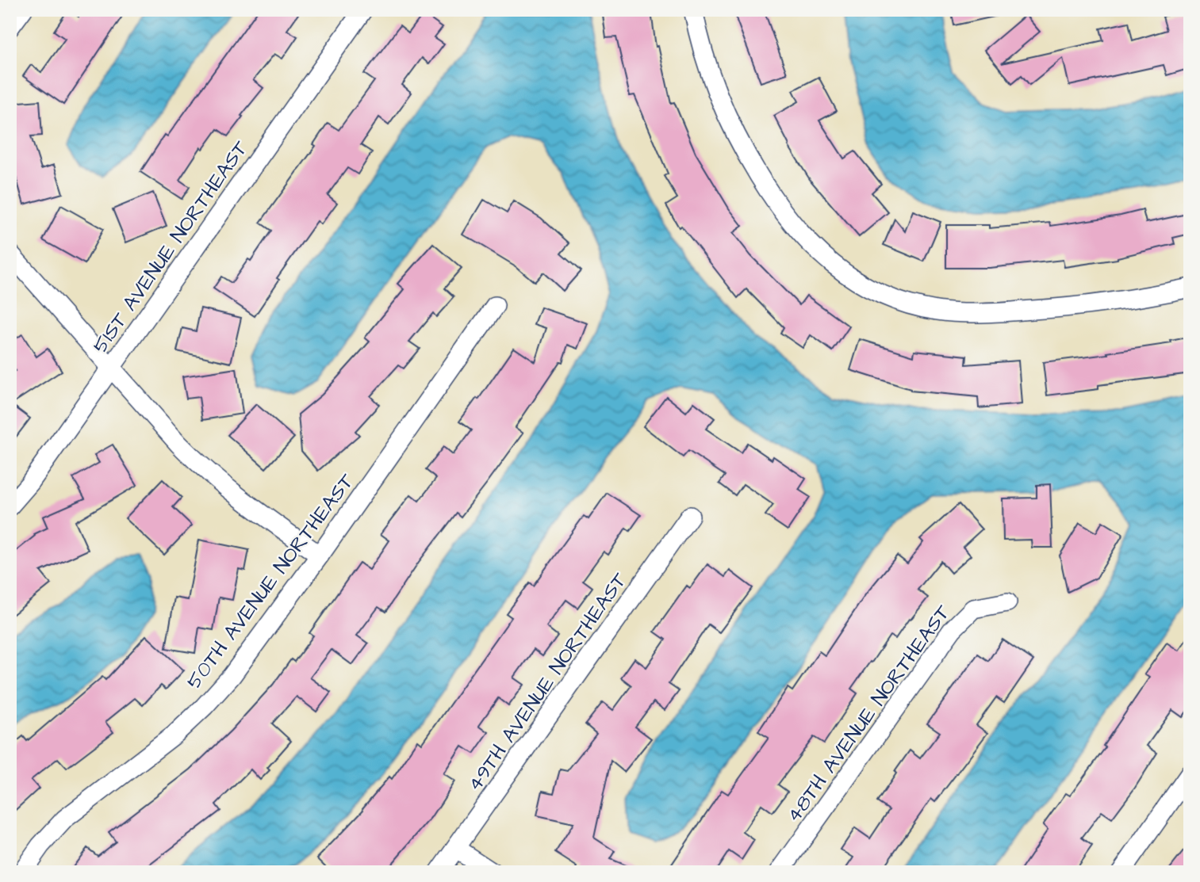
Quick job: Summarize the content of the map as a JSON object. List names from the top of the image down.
{
  "streets": {
    "street": [
      "51ST AVENUE NORTHEAST",
      "50TH AVENUE NORTHEAST",
      "49TH AVENUE NORTHEAST",
      "48TH AVENUE NORTHEAST"
    ]
  }
}
